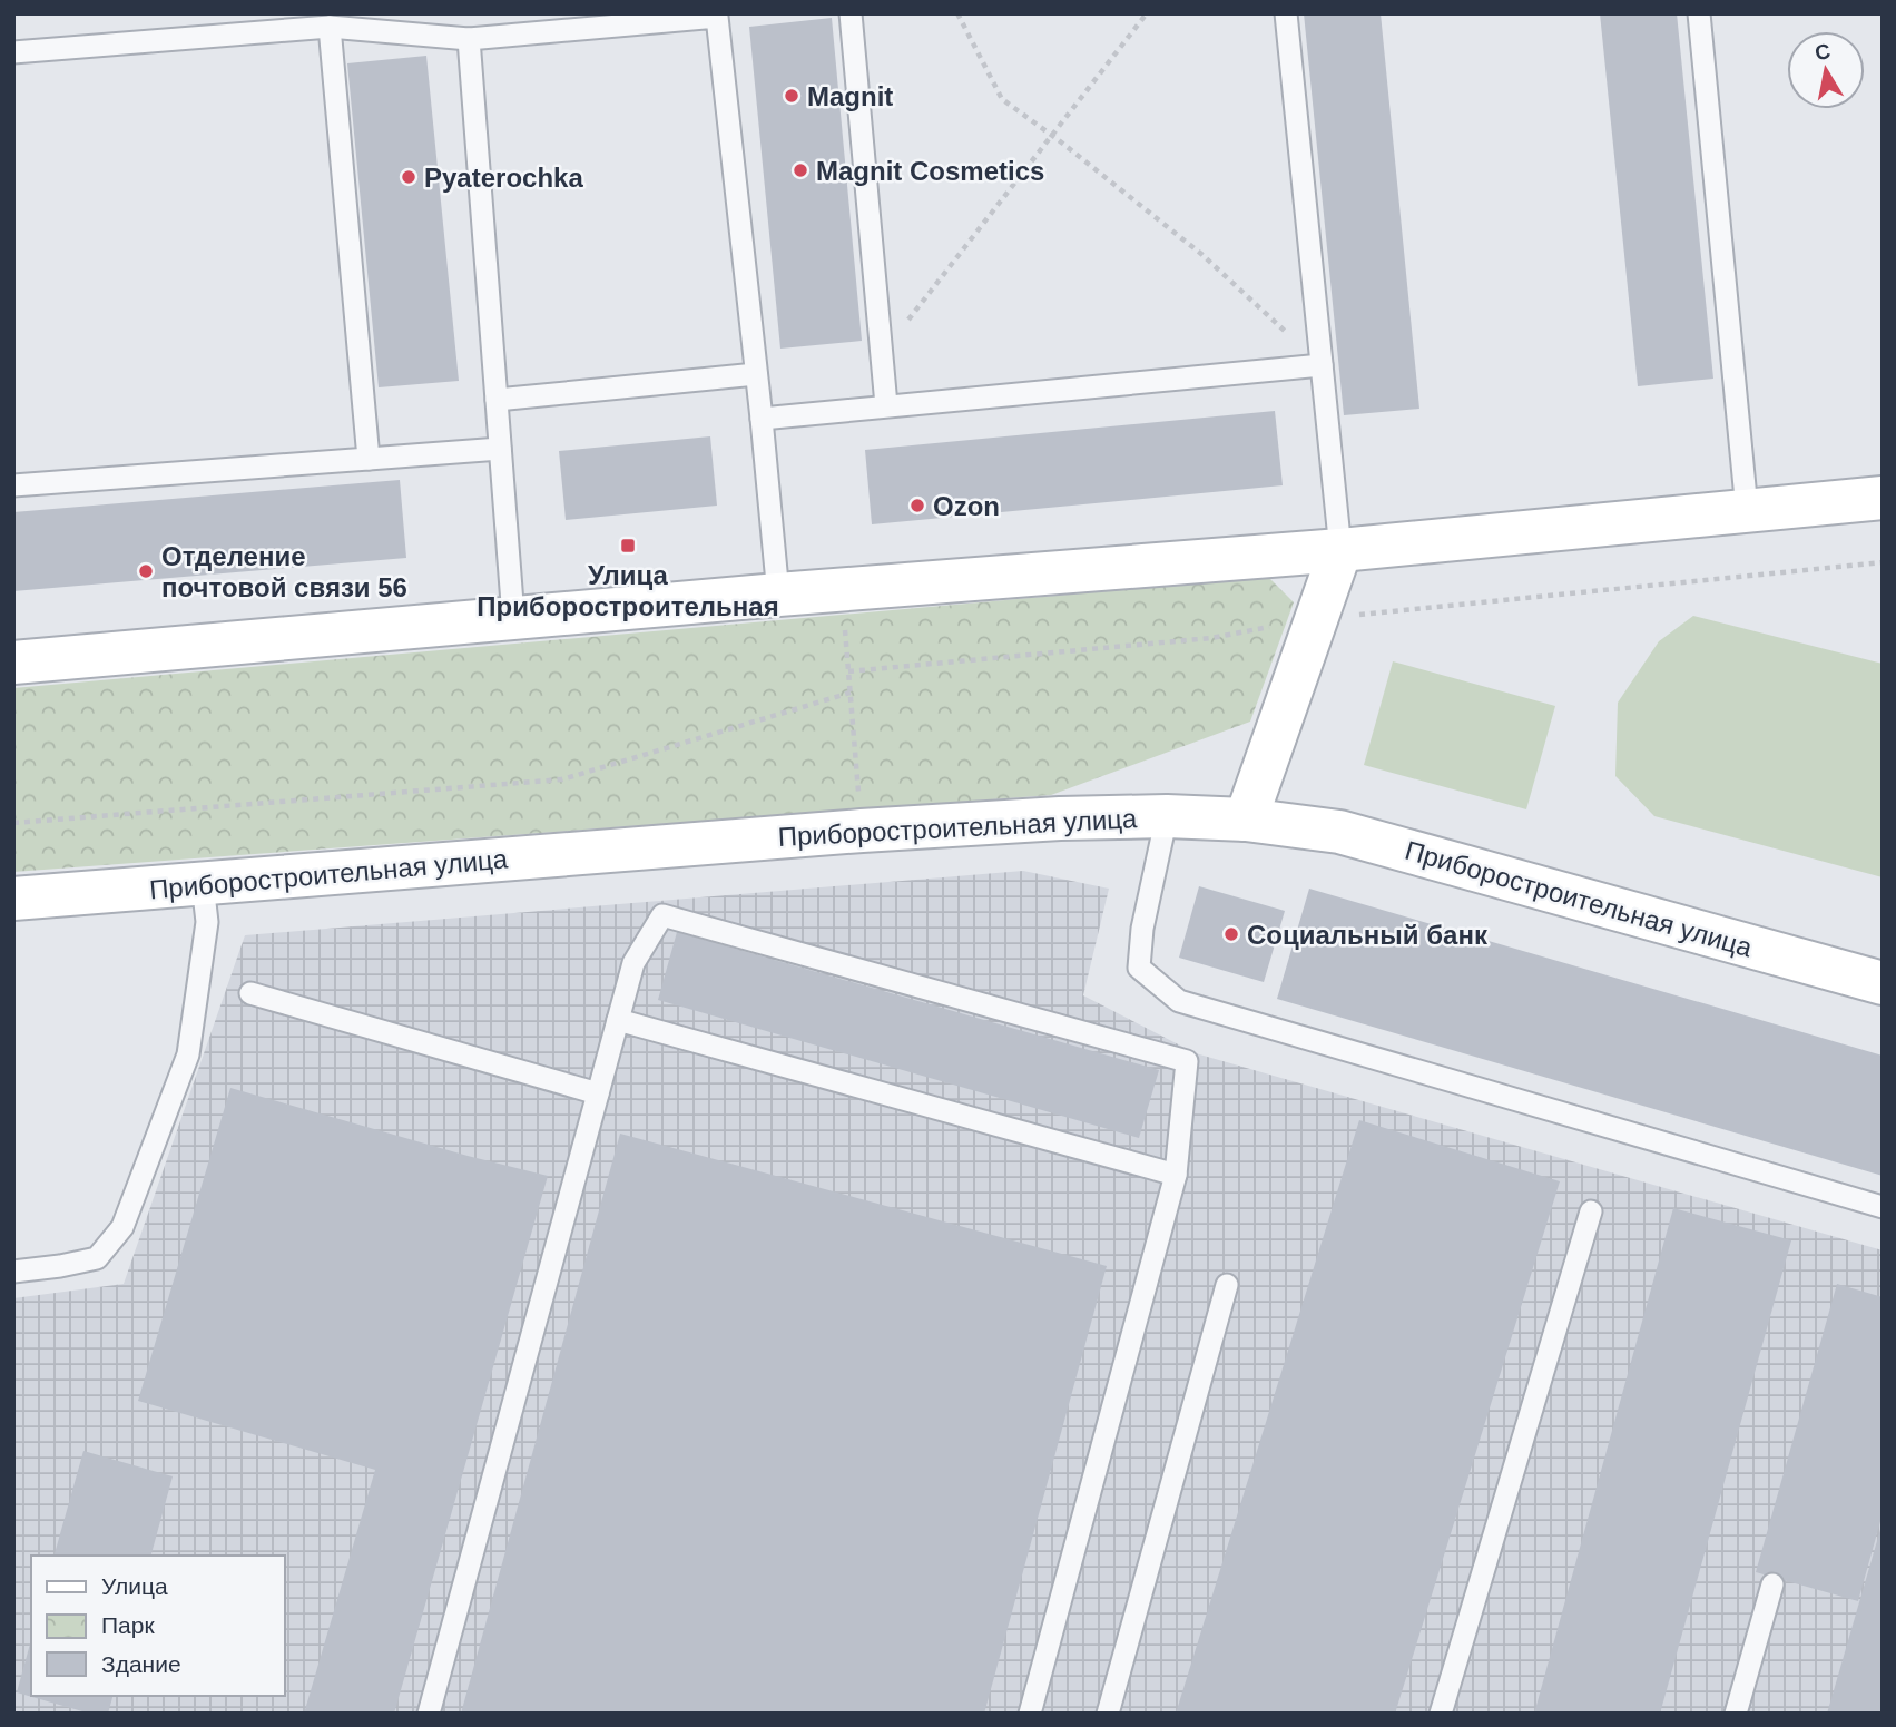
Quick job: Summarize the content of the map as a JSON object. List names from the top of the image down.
{
  "streets": {
    "main road": ["Приборостроительная улица"]
  },
  "places": {
    "other": [
      "Magnit",
      "Magnit Cosmetics",
      "Pyaterochka",
      "Ozon",
      "Отделение почтовой связи 56",
      "Социальный банк"
    ],
    "transit": ["Улица Приборостроительная"]
  },
  "legend": ["Улица", "Парк", "Здание"],
  "north": "top"
}
